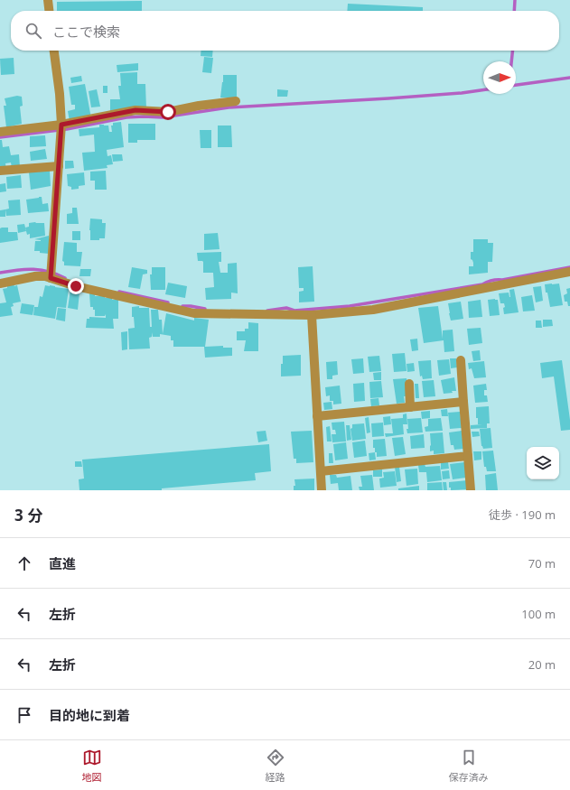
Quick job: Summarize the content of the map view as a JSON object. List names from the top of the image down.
{
  "north": "right",
  "page": {
    "search": "ここで検索",
    "heading": ["3 分", "徒歩 · 190 m"],
    "list": [
      ["直進", "70 m"],
      ["左折", "100 m"],
      ["左折", "20 m"],
      "目的地に到着"
    ],
    "nav": ["地図", "経路", "保存済み"]
  }
}
